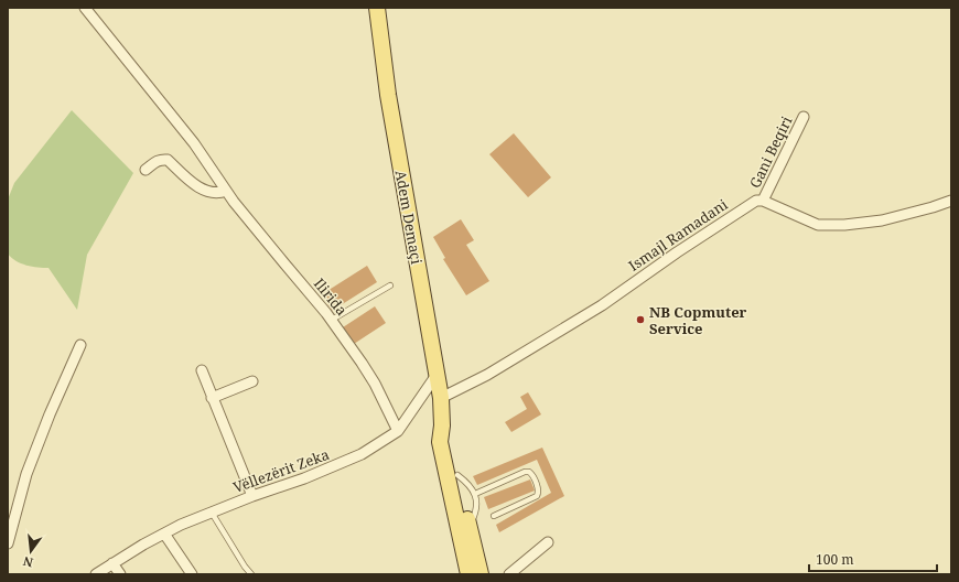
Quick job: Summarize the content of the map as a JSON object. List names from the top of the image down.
{
  "streets": {
    "main road": ["Adem Demaçi"],
    "street": [
      "Gani Beqiri",
      "Ismajl Ramadani",
      "Ilirida",
      "Vëllezërit Zeka"
    ]
  },
  "crossings": [
    ["Gani Beqiri", "Ismajl Ramadani"],
    ["Adem Demaçi", "Ismajl Ramadani"],
    ["Adem Demaçi", "Vëllezërit Zeka"],
    ["Ilirida", "Vëllezërit Zeka"]
  ],
  "places": ["NB Copmuter Service"],
  "scale_bar": "100 m",
  "north": "bottom"
}
